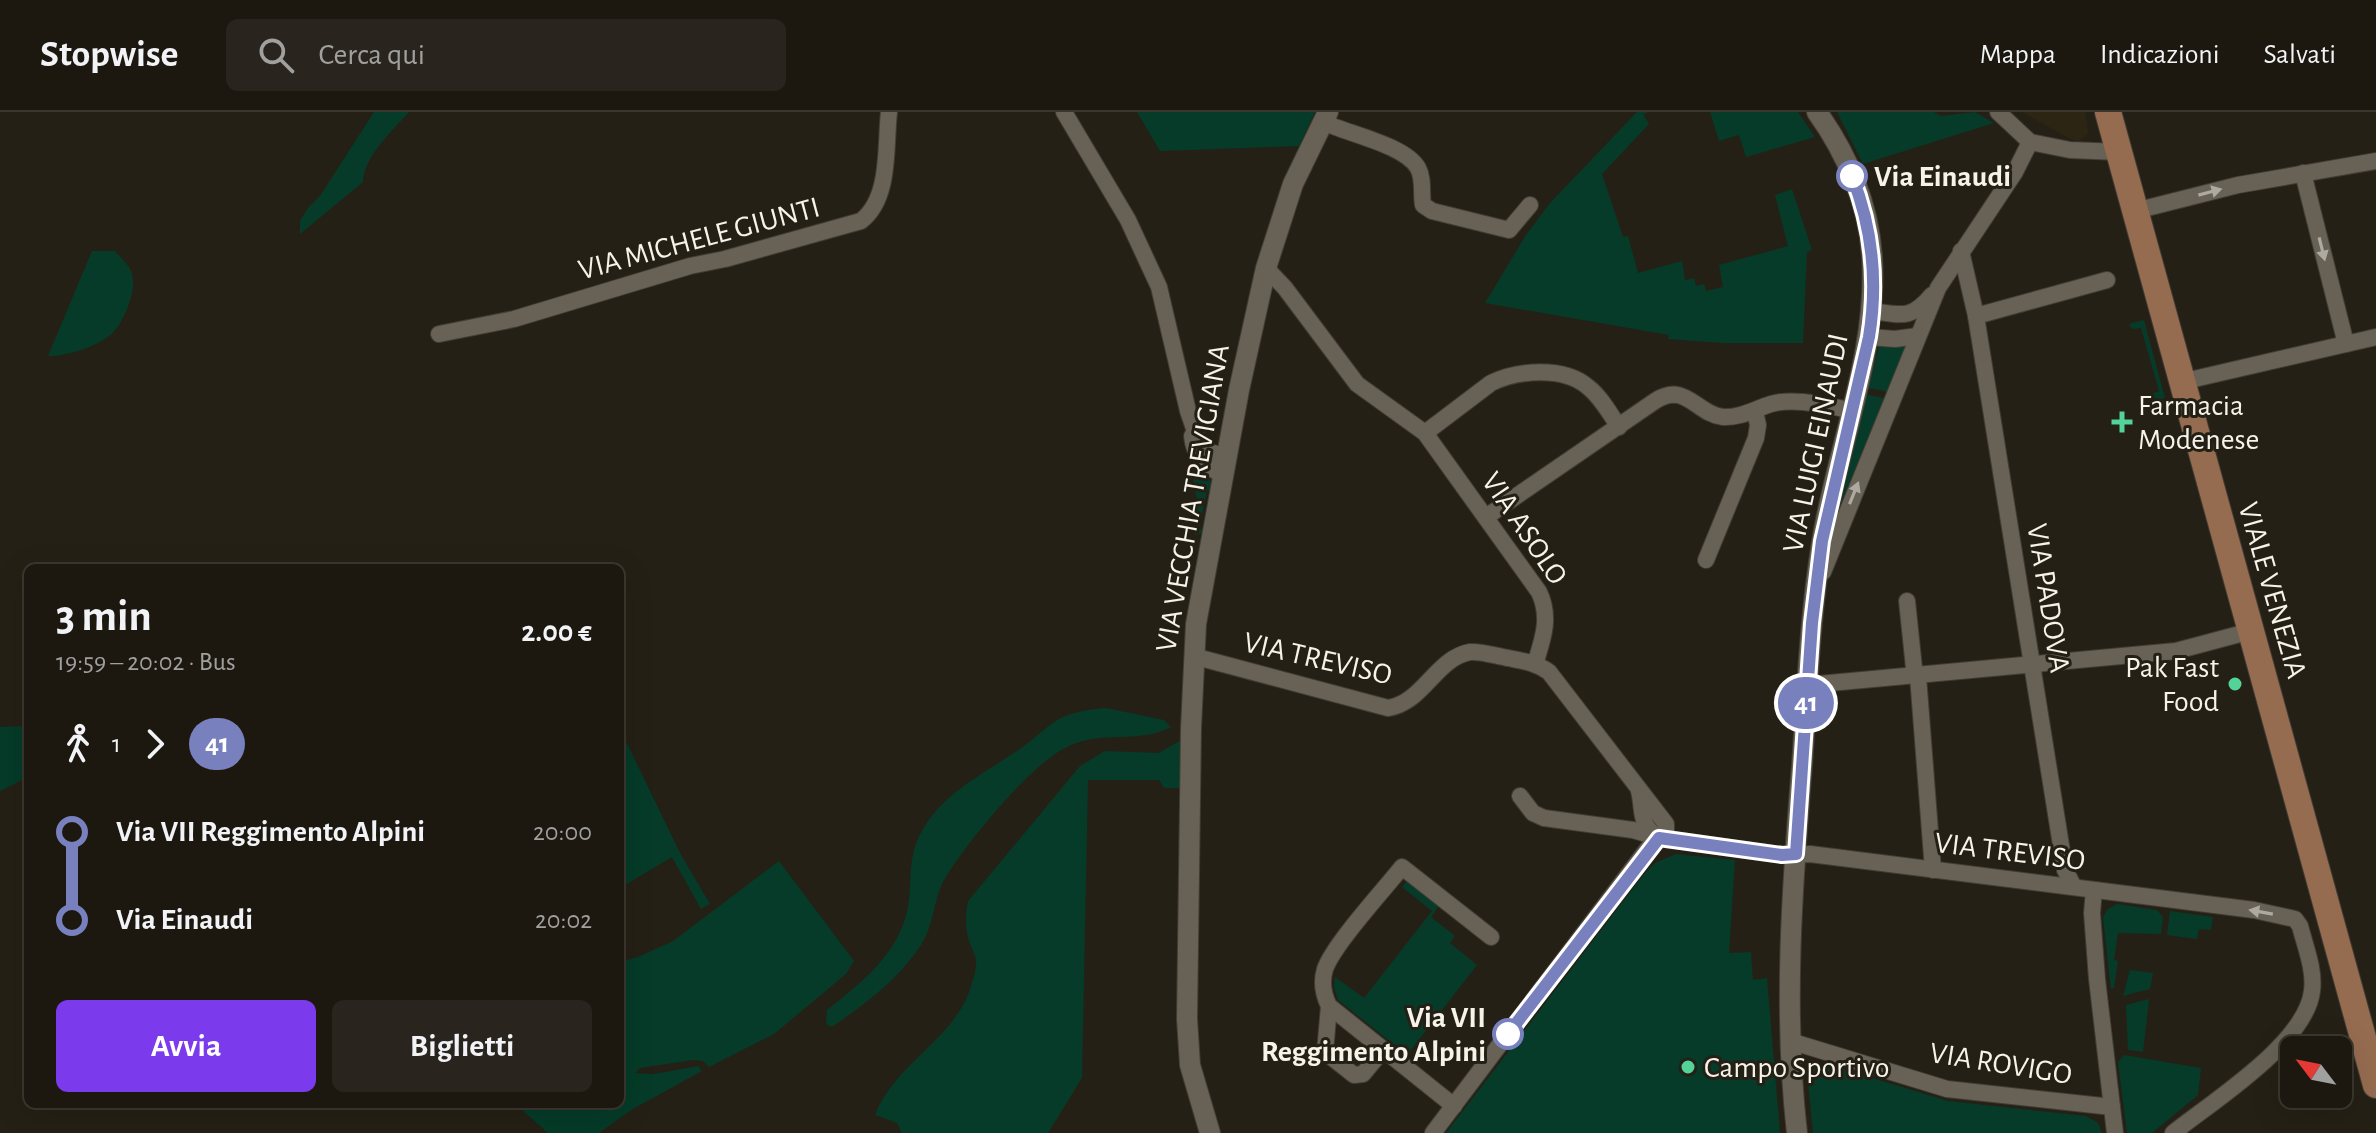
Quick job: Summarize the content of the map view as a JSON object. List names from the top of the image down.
{
  "streets": {
    "main road": ["VIALE VENEZIA"],
    "street": [
      "VIA MICHELE GIUNTI",
      "VIA LUIGI EINAUDI",
      "VIA VECCHIA TREVIGIANA",
      "VIA ASOLO",
      "VIA PADOVA",
      "VIA TREVISO",
      "VIA ROVIGO"
    ]
  },
  "crossings": [
    ["VIA LUIGI EINAUDI", "VIA TREVISO"],
    ["VIA LUIGI EINAUDI", "VIA ROVIGO"],
    ["VIA VECCHIA TREVIGIANA", "VIA ASOLO"],
    ["VIA VECCHIA TREVIGIANA", "VIA TREVISO"],
    ["VIA ASOLO", "VIA TREVISO"],
    ["VIA PADOVA", "VIA TREVISO"]
  ],
  "places": {
    "other": [
      "Via Einaudi",
      "Pak Fast Food",
      "Via VII Reggimento Alpini",
      "Campo Sportivo"
    ],
    "health": ["Farmacia Modenese"]
  },
  "lines": ["bus line 41"],
  "north": "top left",
  "page": {
    "header": "Stopwise",
    "search": "Cerca qui",
    "nav": ["Mappa", "Indicazioni", "Salvati"],
    "on_map": "41",
    "heading": ["3 min", "19:59 – 20:02 · Bus", "2.00 €"],
    "legs": ["1", "41"],
    "list": [
      {
        "name": "Via VII Reggimento Alpini",
        "value": "20:00"
      },
      {
        "name": "Via Einaudi",
        "value": "20:02"
      }
    ],
    "buttons": ["Avvia", "Biglietti"]
  }
}
